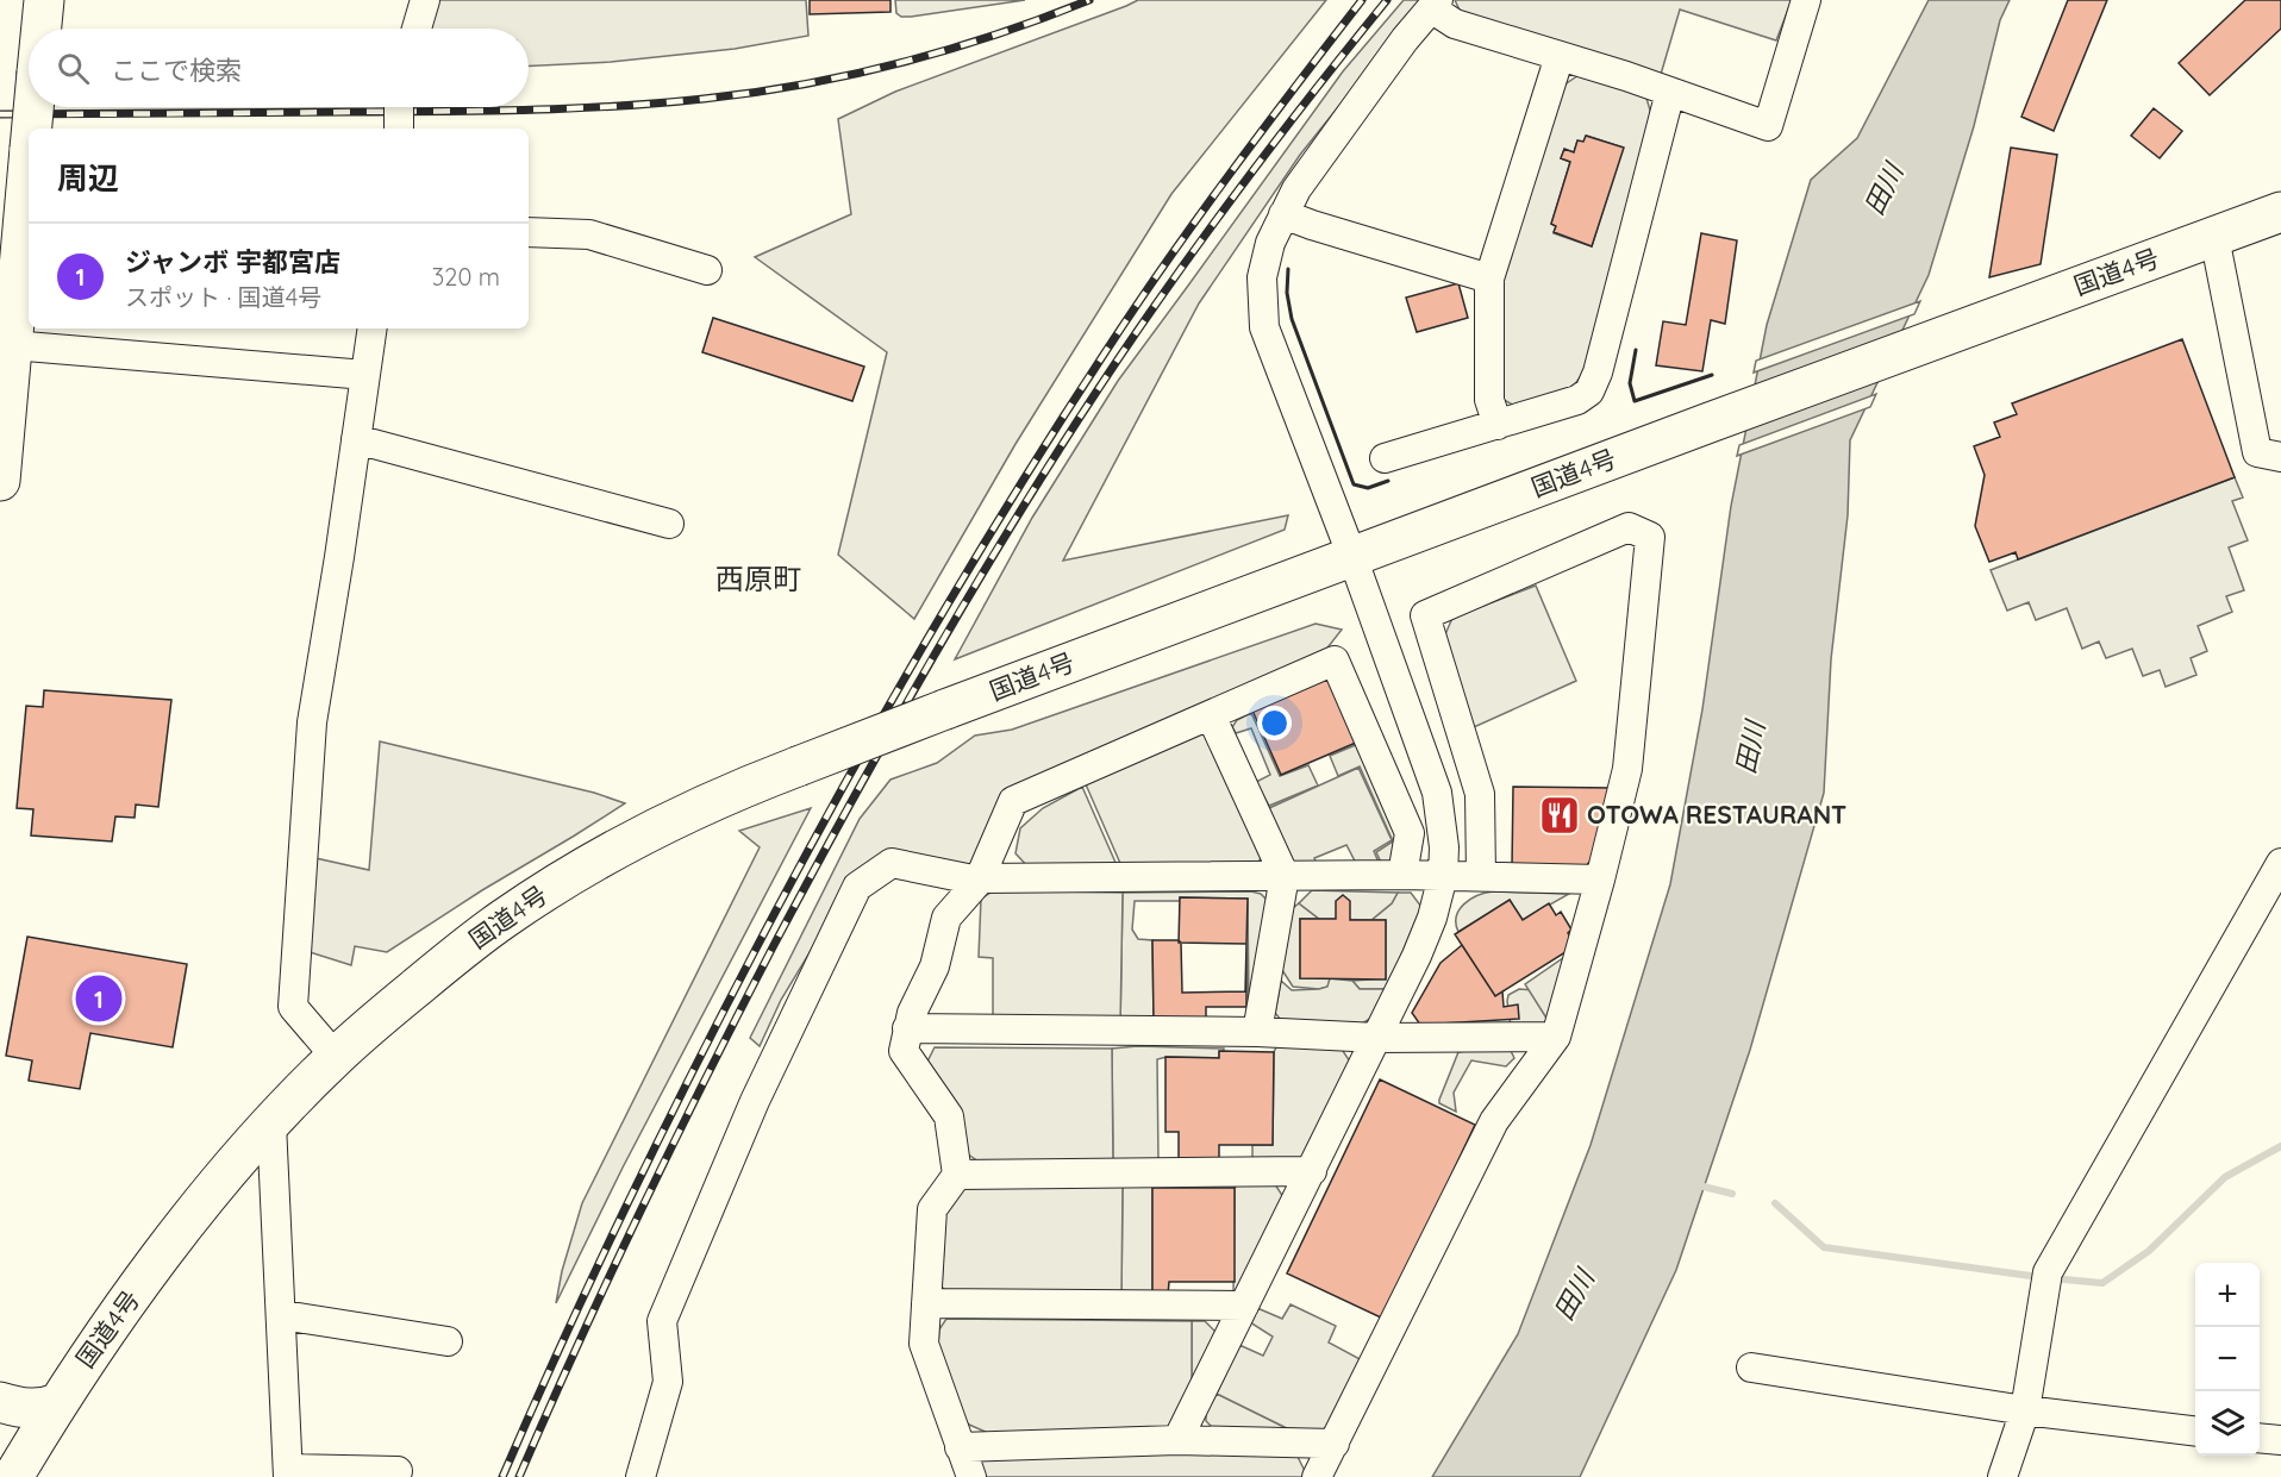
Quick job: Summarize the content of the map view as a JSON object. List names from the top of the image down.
{
  "streets": {
    "highway": ["国道4号"]
  },
  "districts": ["西原町"],
  "water": ["田川"],
  "places": {
    "restaurant": ["OTOWA RESTAURANT"]
  },
  "page": {
    "search": "ここで検索",
    "heading": "周辺",
    "list": [
      {
        "mark": "1",
        "name": "ジャンボ 宇都宮店",
        "note": "スポット · 国道4号",
        "value": "320 m"
      }
    ],
    "pins": "1",
    "map_buttons": ["+", "−"]
  }
}
